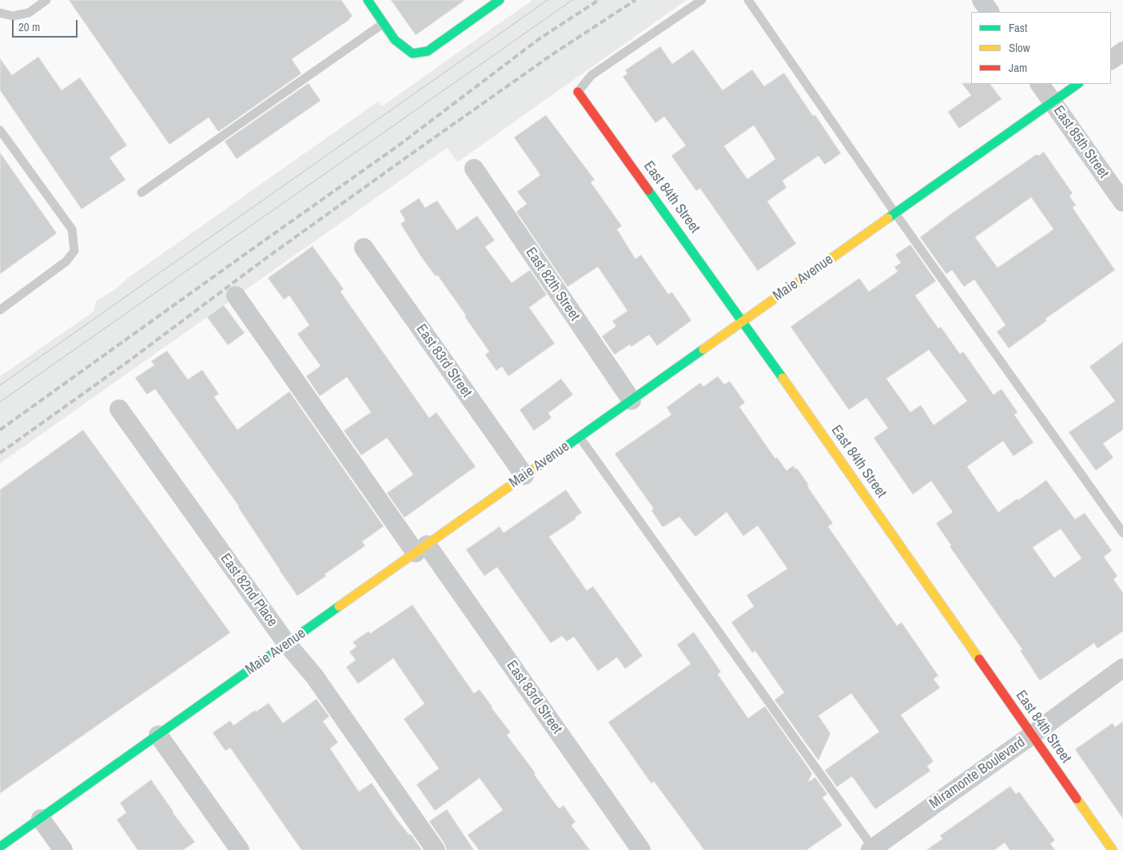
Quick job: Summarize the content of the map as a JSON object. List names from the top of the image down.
{
  "streets": {
    "street": [
      "East 85th Street",
      "East 84th Street",
      "Maie Avenue",
      "East 82th Street",
      "East 83rd Street",
      "East 82nd Place",
      "Miramonte Boulevard"
    ]
  },
  "crossings": [
    ["East 85th Street", "Maie Avenue"],
    ["East 84th Street", "Maie Avenue"],
    ["East 84th Street", "Miramonte Boulevard"],
    ["Maie Avenue", "East 82th Street"],
    ["Maie Avenue", "East 83rd Street"],
    ["Maie Avenue", "East 82nd Place"]
  ],
  "legend": ["Fast", "Slow", "Jam"],
  "scale_bar": "20 m"
}
